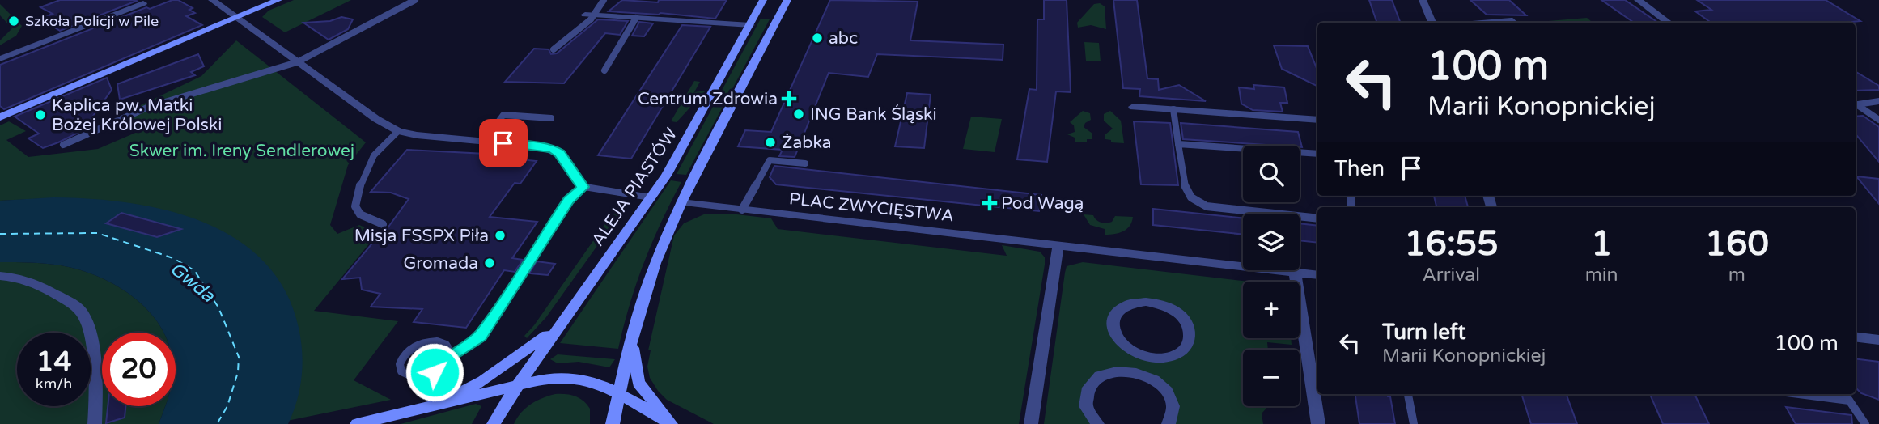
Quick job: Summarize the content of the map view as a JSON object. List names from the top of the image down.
{
  "streets": {
    "main road": ["ALEJA PIASTÓW"],
    "street": ["PLAC ZWYCIĘSTWA"]
  },
  "water": ["Gwda"],
  "parks": ["Skwer im. Ireny Sendlerowej"],
  "places": {
    "other": [
      "Szkoła Policji w Pile",
      "abc",
      "ING Bank Śląski",
      "Kaplica pw. Matki Bożej Królowej Polski",
      "Żabka",
      "Misja FSSPX Piła",
      "Gromada"
    ],
    "health": ["Centrum Zdrowia", "Pod Wagą"]
  },
  "page": {
    "turn": ["100 m", "Marii Konopnickiej"],
    "then": "Then",
    "map_buttons": ["+", "−"],
    "eta": [
      "16:55",
      "Arrival",
      "1",
      "min",
      "160",
      "m"
    ],
    "list": [
      {
        "name": "Turn left",
        "note": "Marii Konopnickiej",
        "value": "100 m"
      }
    ],
    "speed": "14 km/h",
    "limit": "20"
  }
}
